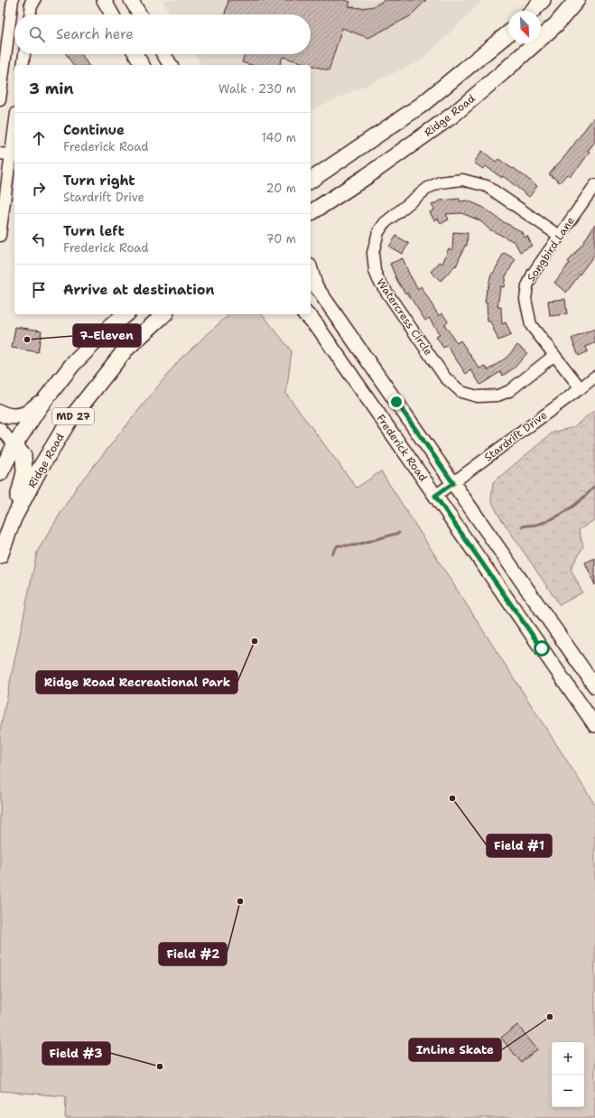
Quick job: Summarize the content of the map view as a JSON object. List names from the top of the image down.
{
  "streets": {
    "highway": ["Ridge Road", "MD 27"],
    "main road": ["Frederick Road"],
    "street": ["Songbird Lane", "Watercress Circle", "Stardrift Drive"]
  },
  "crossings": [
    ["Songbird Lane", "Watercress Circle"],
    ["Songbird Lane", "Stardrift Drive"],
    ["Stardrift Drive", "Frederick Road"]
  ],
  "places": [
    "7-Eleven",
    "Ridge Road Recreational Park",
    "Field #1",
    "Field #2",
    "InLine Skate",
    "Field #3"
  ],
  "north": "bottom right",
  "page": {
    "search": "Search here",
    "heading": ["3 min", "Walk · 230 m"],
    "list": [
      ["Continue", "Frederick Road", "140 m"],
      ["Turn right", "Stardrift Drive", "20 m"],
      ["Turn left", "Frederick Road", "70 m"],
      "Arrive at destination"
    ],
    "map_buttons": ["+", "−"]
  }
}
